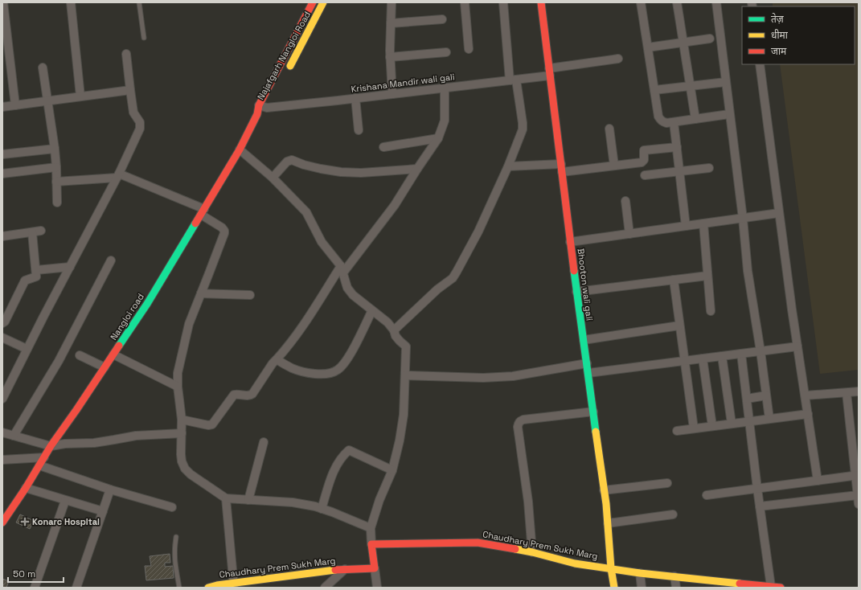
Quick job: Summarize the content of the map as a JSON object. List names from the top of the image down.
{
  "streets": {
    "street": [
      "Najafgarh Nangloi Road",
      "Krishana Mandir wali gali",
      "Bhooton wali gali",
      "Nangloi road",
      "Chaudhary Prem Sukh Marg"
    ]
  },
  "crossings": [
    ["Najafgarh Nangloi Road", "Krishana Mandir wali gali"],
    ["Najafgarh Nangloi Road", "Nangloi road"],
    ["Krishana Mandir wali gali", "Bhooton wali gali"],
    ["Bhooton wali gali", "Chaudhary Prem Sukh Marg"]
  ],
  "places": {
    "health": ["Konarc Hospital"]
  },
  "legend": ["तेज़", "धीमा", "जाम"],
  "scale_bar": "50 m"
}
